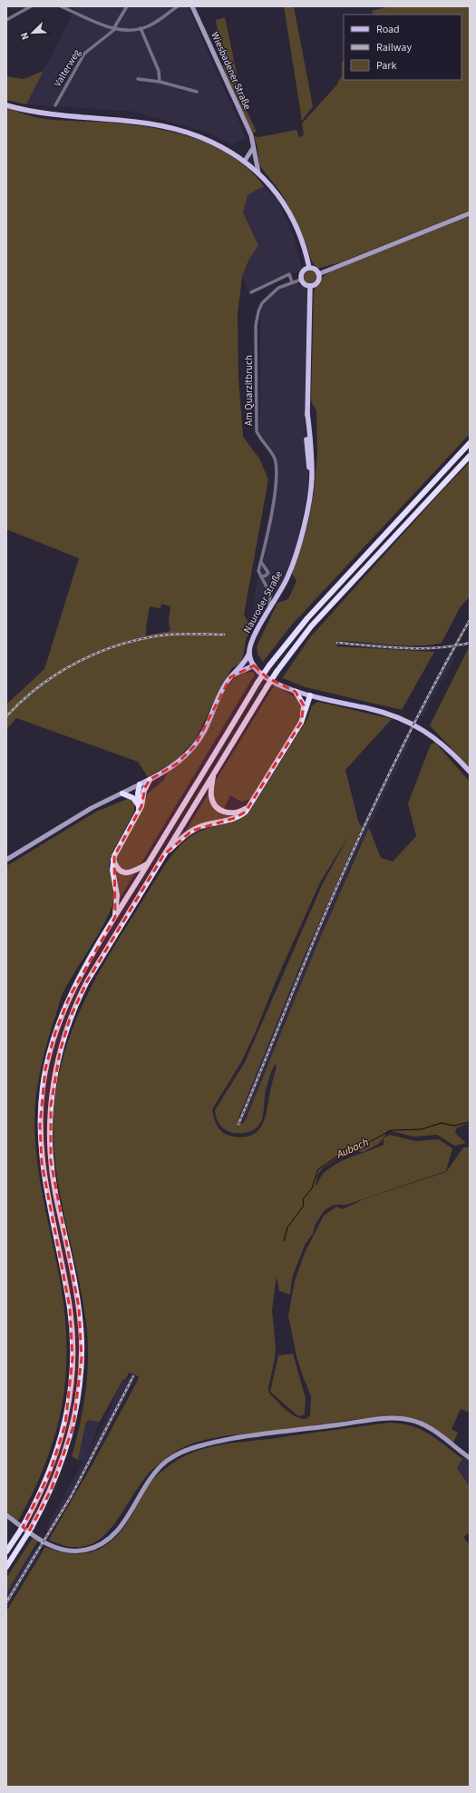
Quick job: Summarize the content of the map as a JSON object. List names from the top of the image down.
{
  "streets": {
    "main road": ["Wiesbadener Straße", "Nauroder Straße"],
    "street": ["Valterweg", "Am Quarzitbruch"]
  },
  "crossings": [
    ["Am Quarzitbruch", "Nauroder Straße"]
  ],
  "water": ["Aubach"],
  "legend": ["Road", "Railway", "Park"],
  "north": "bottom left"
}
